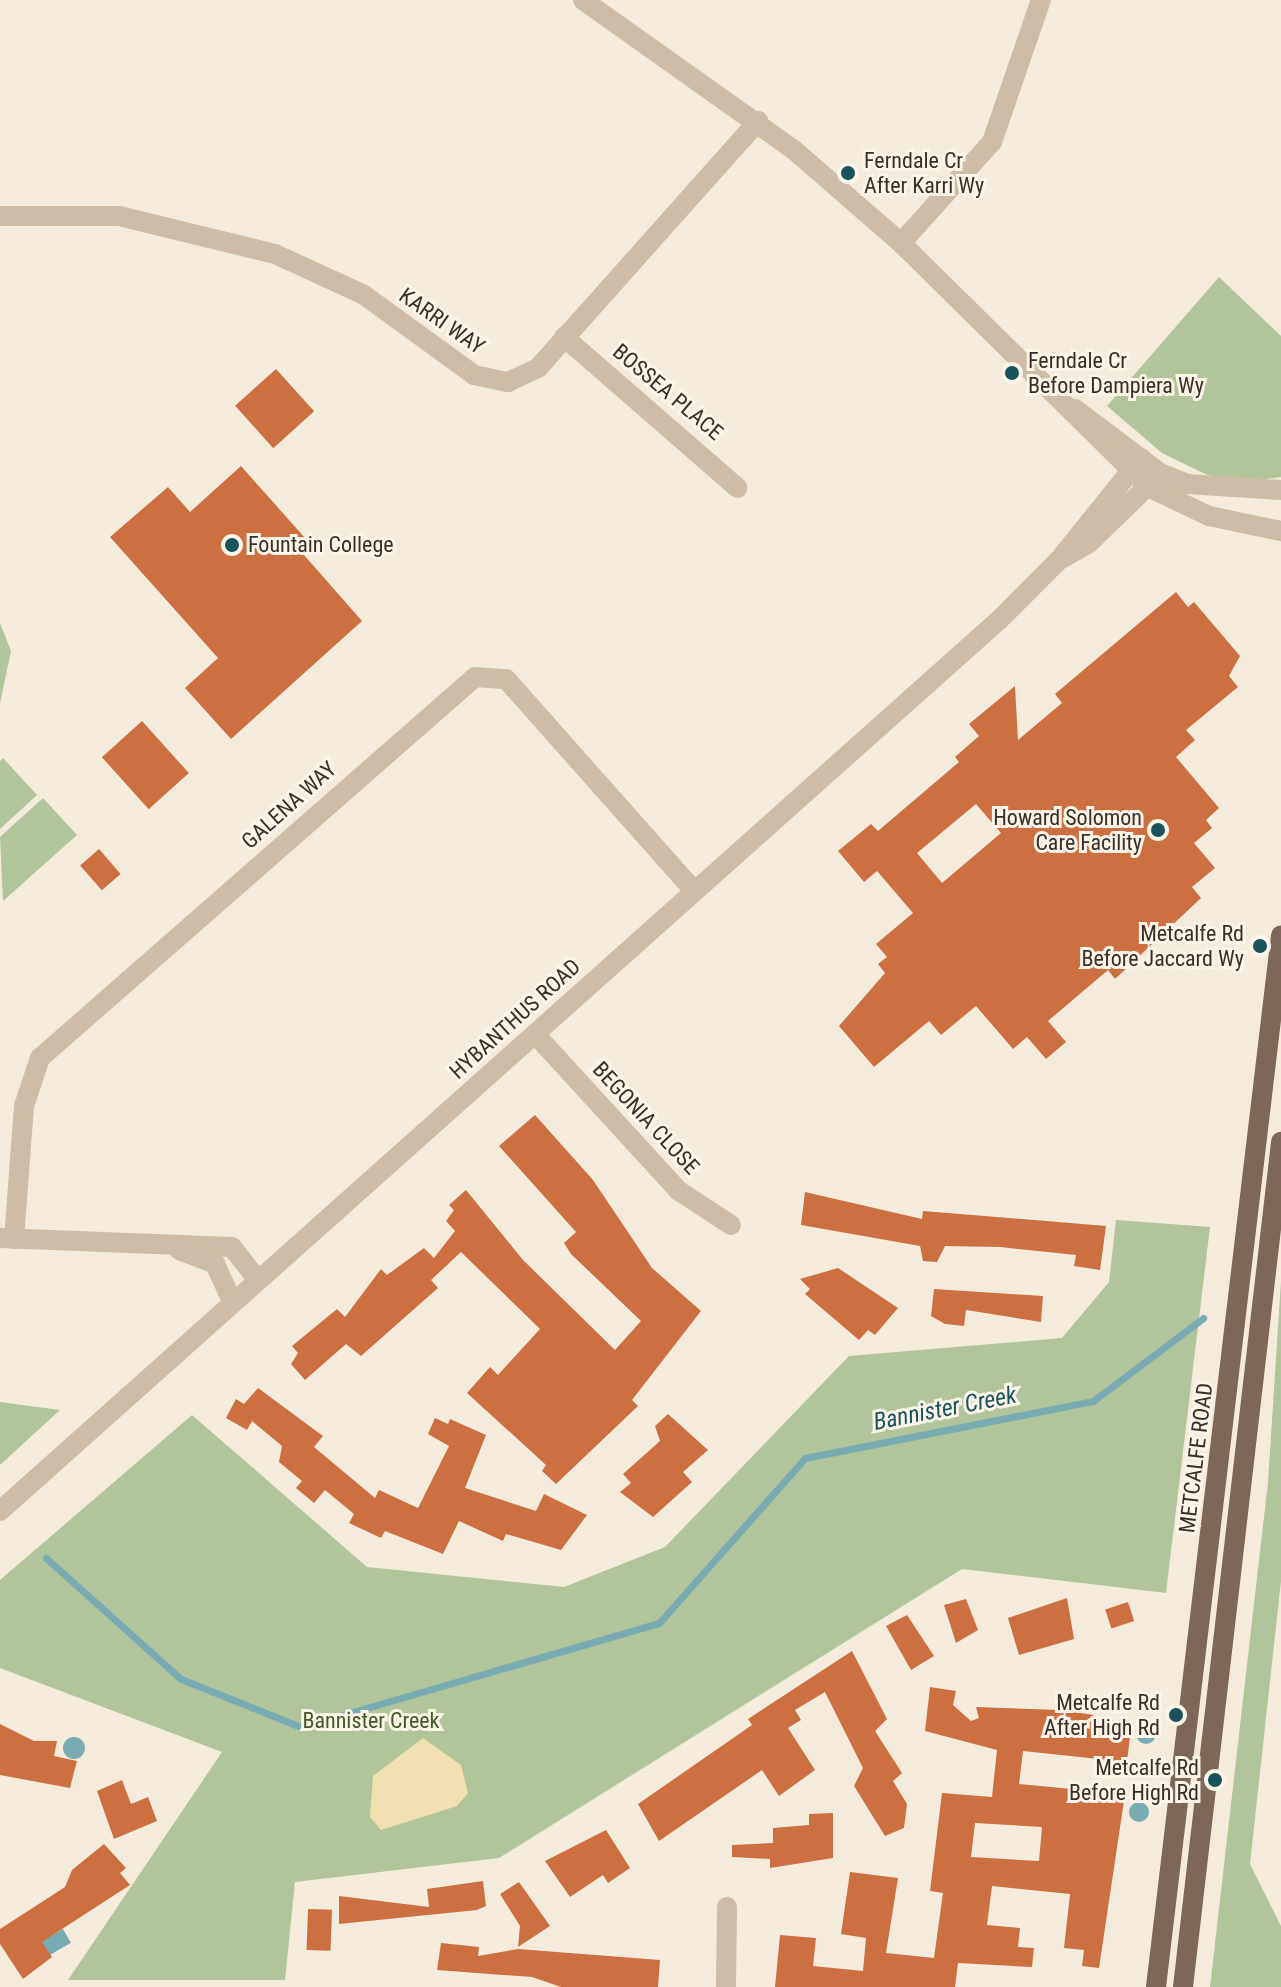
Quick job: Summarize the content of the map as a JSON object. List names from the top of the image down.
{
  "streets": {
    "main road": ["METCALFE ROAD"],
    "street": [
      "KARRI WAY",
      "BOSSEA PLACE",
      "GALENA WAY",
      "HYBANTHUS ROAD",
      "BEGONIA CLOSE"
    ]
  },
  "crossings": [
    ["KARRI WAY", "BOSSEA PLACE"],
    ["GALENA WAY", "HYBANTHUS ROAD"],
    ["HYBANTHUS ROAD", "BEGONIA CLOSE"]
  ],
  "water": ["Bannister Creek"],
  "parks": ["Bannister Creek"],
  "places": [
    "Ferndale Cr After Karri Wy",
    "Ferndale Cr Before Dampiera Wy",
    "Fountain College",
    "Howard Solomon Care Facility",
    "Metcalfe Rd Before Jaccard Wy",
    "Metcalfe Rd After High Rd",
    "Metcalfe Rd Before High Rd"
  ]
}
